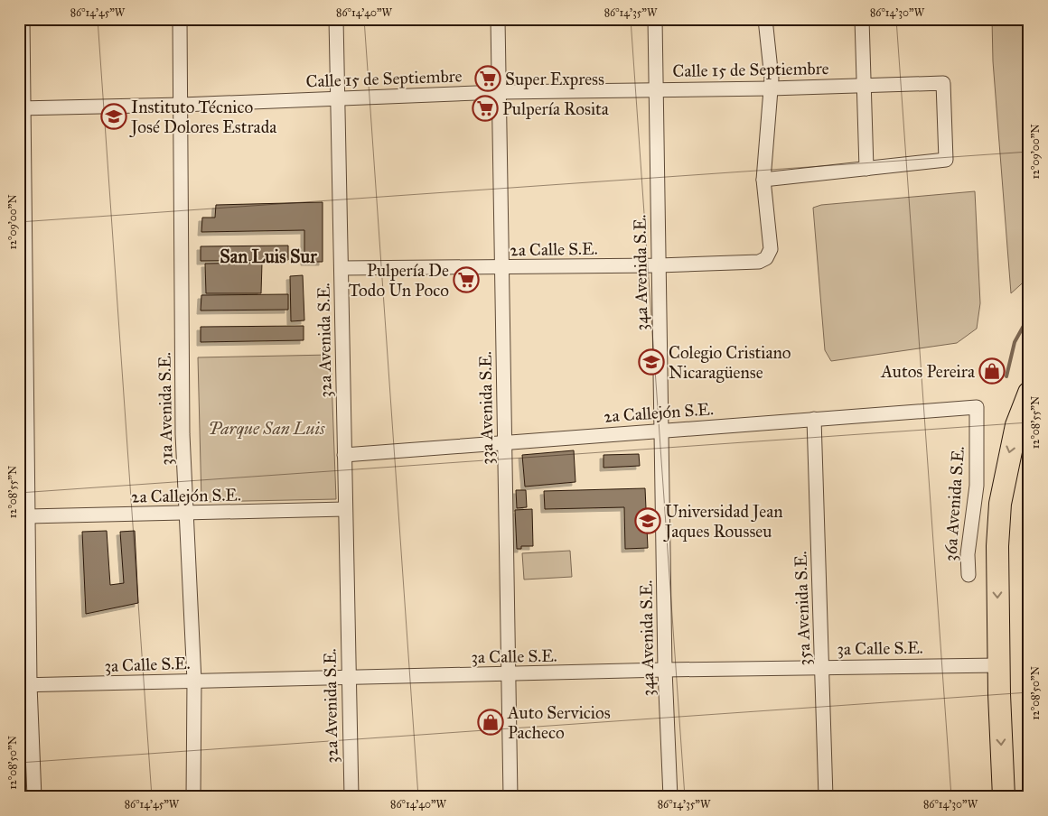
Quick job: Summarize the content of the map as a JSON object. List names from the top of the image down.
{
  "streets": {
    "street": [
      "Calle 15 de Septiembre",
      "2a Calle S.E.",
      "34a Avenida S.E.",
      "32a Avenida S.E.",
      "33a Avenida S.E.",
      "31a Avenida S.E.",
      "2a Callejón S.E.",
      "36a Avenida S.E.",
      "35a Avenida S.E.",
      "3a Calle S.E."
    ]
  },
  "crossings": [
    ["Calle 15 de Septiembre", "34a Avenida S.E."],
    ["Calle 15 de Septiembre", "32a Avenida S.E."],
    ["Calle 15 de Septiembre", "33a Avenida S.E."],
    ["Calle 15 de Septiembre", "31a Avenida S.E."],
    ["2a Calle S.E.", "34a Avenida S.E."],
    ["2a Calle S.E.", "32a Avenida S.E."],
    ["2a Calle S.E.", "33a Avenida S.E."],
    ["34a Avenida S.E.", "2a Callejón S.E."],
    ["34a Avenida S.E.", "3a Calle S.E."],
    ["32a Avenida S.E.", "2a Callejón S.E."],
    ["32a Avenida S.E.", "3a Calle S.E."],
    ["33a Avenida S.E.", "2a Callejón S.E."],
    ["33a Avenida S.E.", "3a Calle S.E."],
    ["31a Avenida S.E.", "2a Callejón S.E."],
    ["31a Avenida S.E.", "3a Calle S.E."],
    ["2a Callejón S.E.", "36a Avenida S.E."],
    ["2a Callejón S.E.", "35a Avenida S.E."],
    ["35a Avenida S.E.", "3a Calle S.E."]
  ],
  "districts": ["San Luis Sur"],
  "parks": ["Parque San Luis"],
  "places": {
    "supermarket": ["Super Express", "Pulpería Rosita", "Pulpería De Todo Un Poco"],
    "school or university": ["Instituto Técnico José Dolores Estrada", "Colegio Cristiano Nicaragüense", "Universidad Jean Jaques Rousseu"],
    "shop": ["Autos Pereira", "Auto Servicios Pacheco"]
  },
  "coordinates": [
    "86°14'45\"W",
    "86°14'40\"W",
    "86°14'35\"W",
    "86°14'30\"W",
    "12°09'00\"N",
    "12°08'55\"N",
    "12°08'50\"N"
  ]
}
